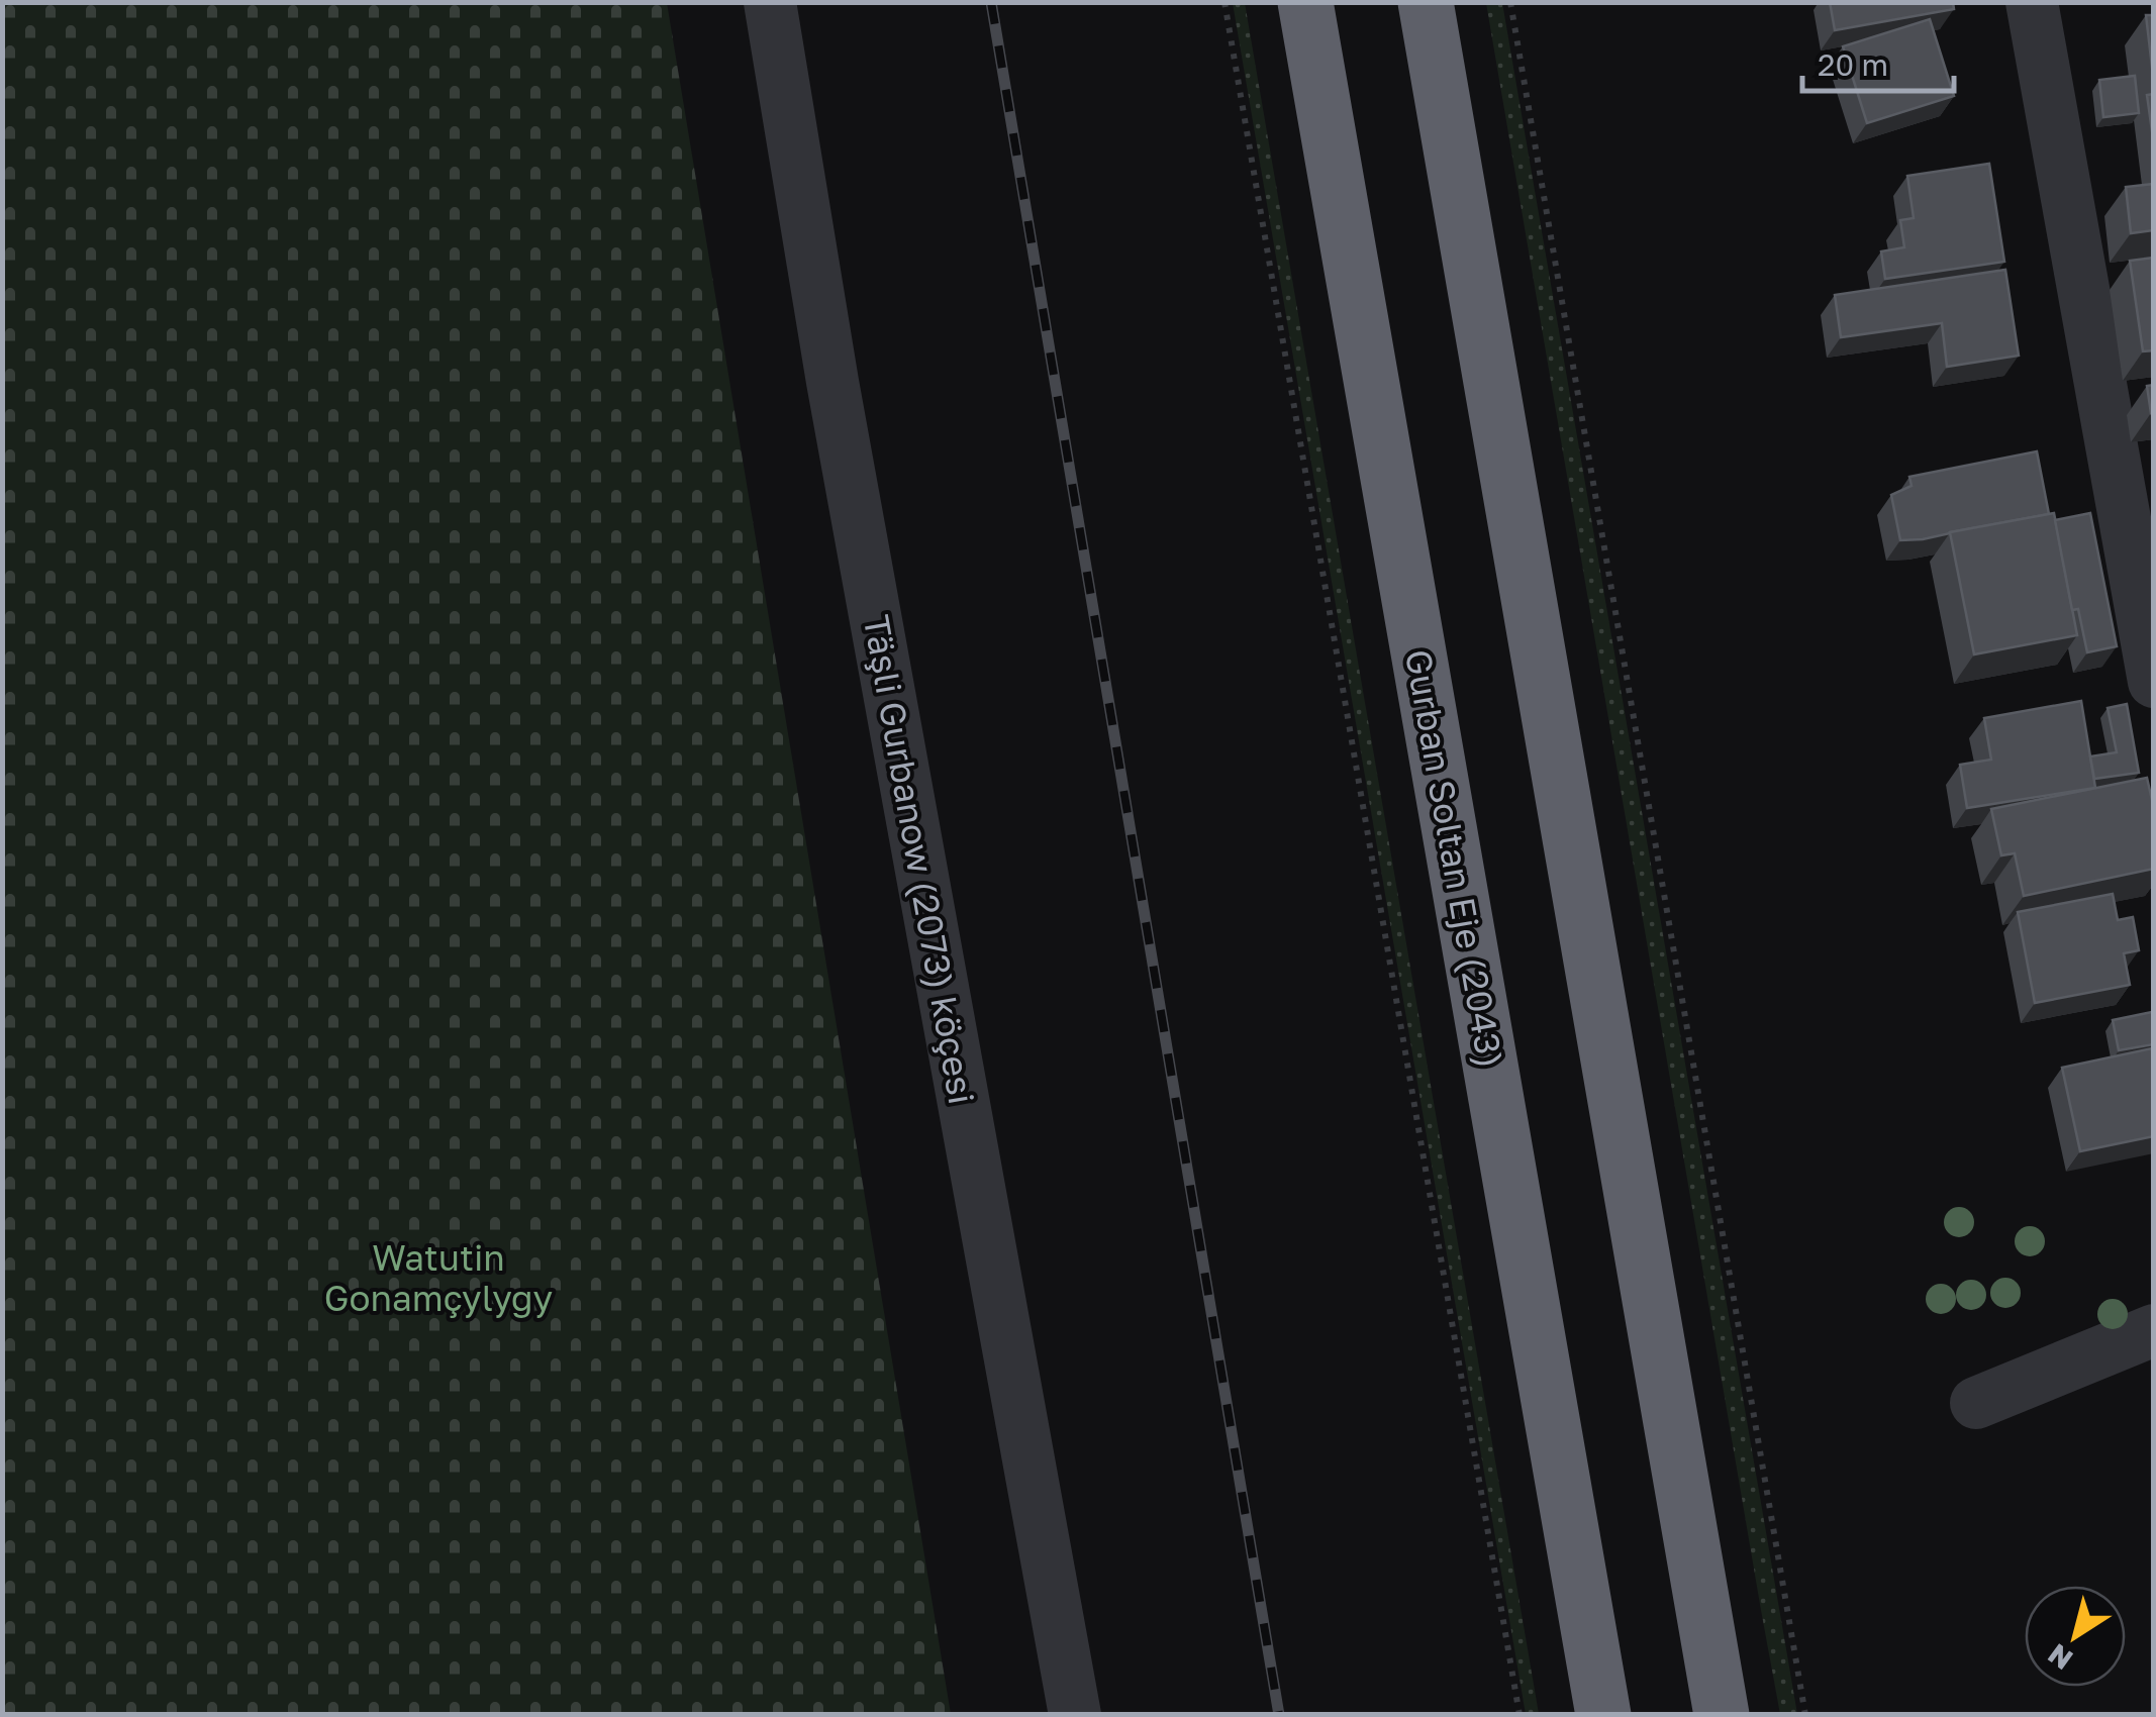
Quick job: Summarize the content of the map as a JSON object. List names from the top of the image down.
{
  "streets": {
    "highway": ["Gurban Soltan Eje (2043)"],
    "street": ["Täşli Gurbanow (2073) köçesi"]
  },
  "parks": ["Watutin Gonamçylygy"],
  "scale_bar": "20 m",
  "north": "bottom left"
}
